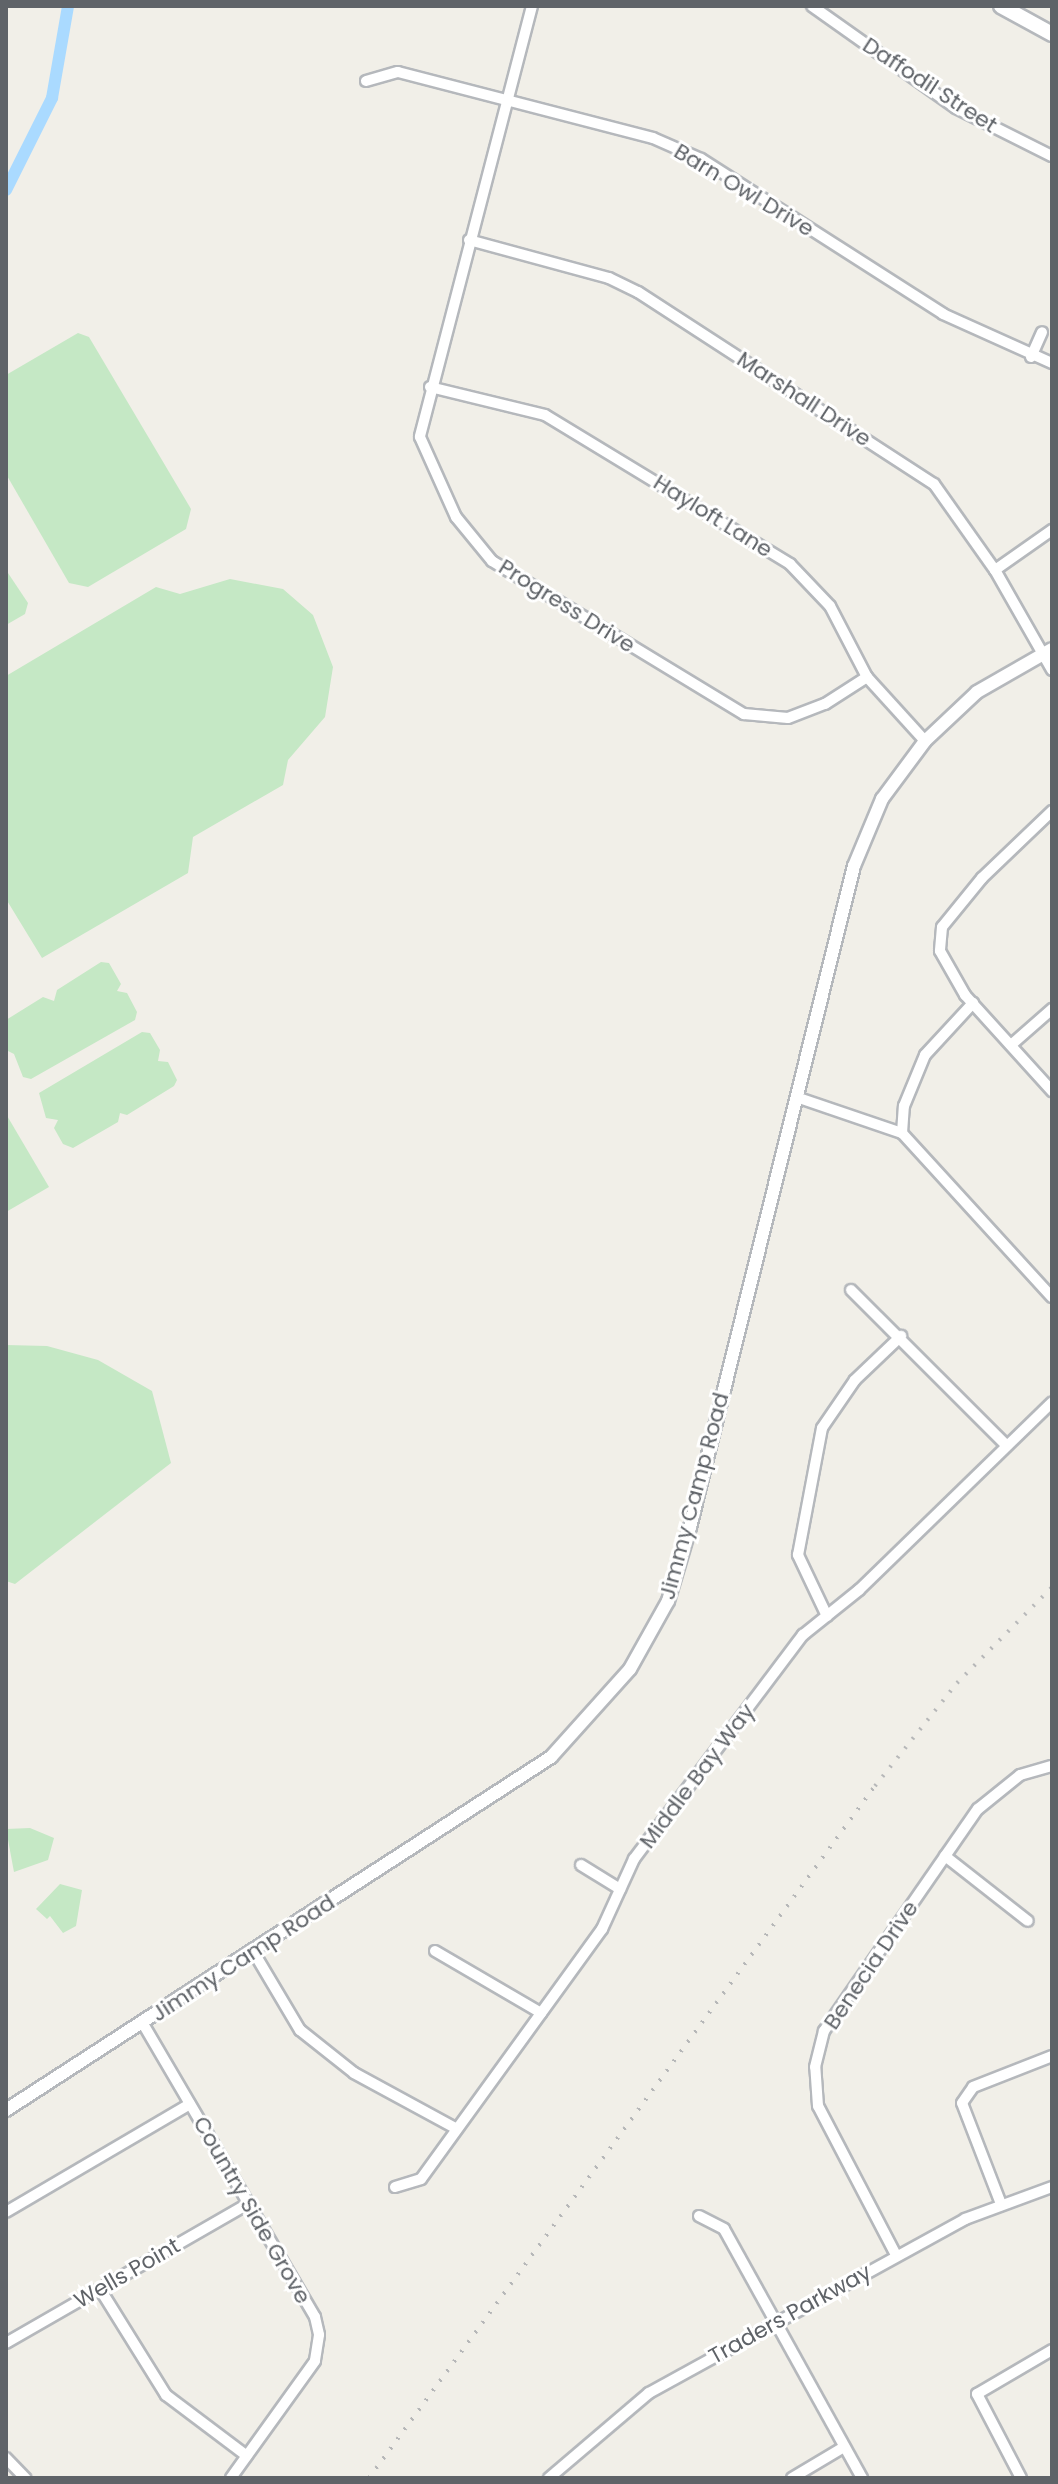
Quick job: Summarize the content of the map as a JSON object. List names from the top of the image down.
{
  "streets": {
    "street": [
      "Daffodil Street",
      "Barn Owl Drive",
      "Marshall Drive",
      "Hayloft Lane",
      "Progress Drive",
      "Jimmy Camp Road",
      "Middle Bay Way",
      "Benecia Drive",
      "Country Side Grove",
      "Wells Point",
      "Traders Parkway"
    ]
  },
  "crossings": [
    ["Barn Owl Drive", "Progress Drive"],
    ["Marshall Drive", "Progress Drive"],
    ["Marshall Drive", "Jimmy Camp Road"],
    ["Hayloft Lane", "Progress Drive"],
    ["Hayloft Lane", "Jimmy Camp Road"],
    ["Jimmy Camp Road", "Country Side Grove"],
    ["Benecia Drive", "Traders Parkway"],
    ["Country Side Grove", "Wells Point"]
  ]
}
